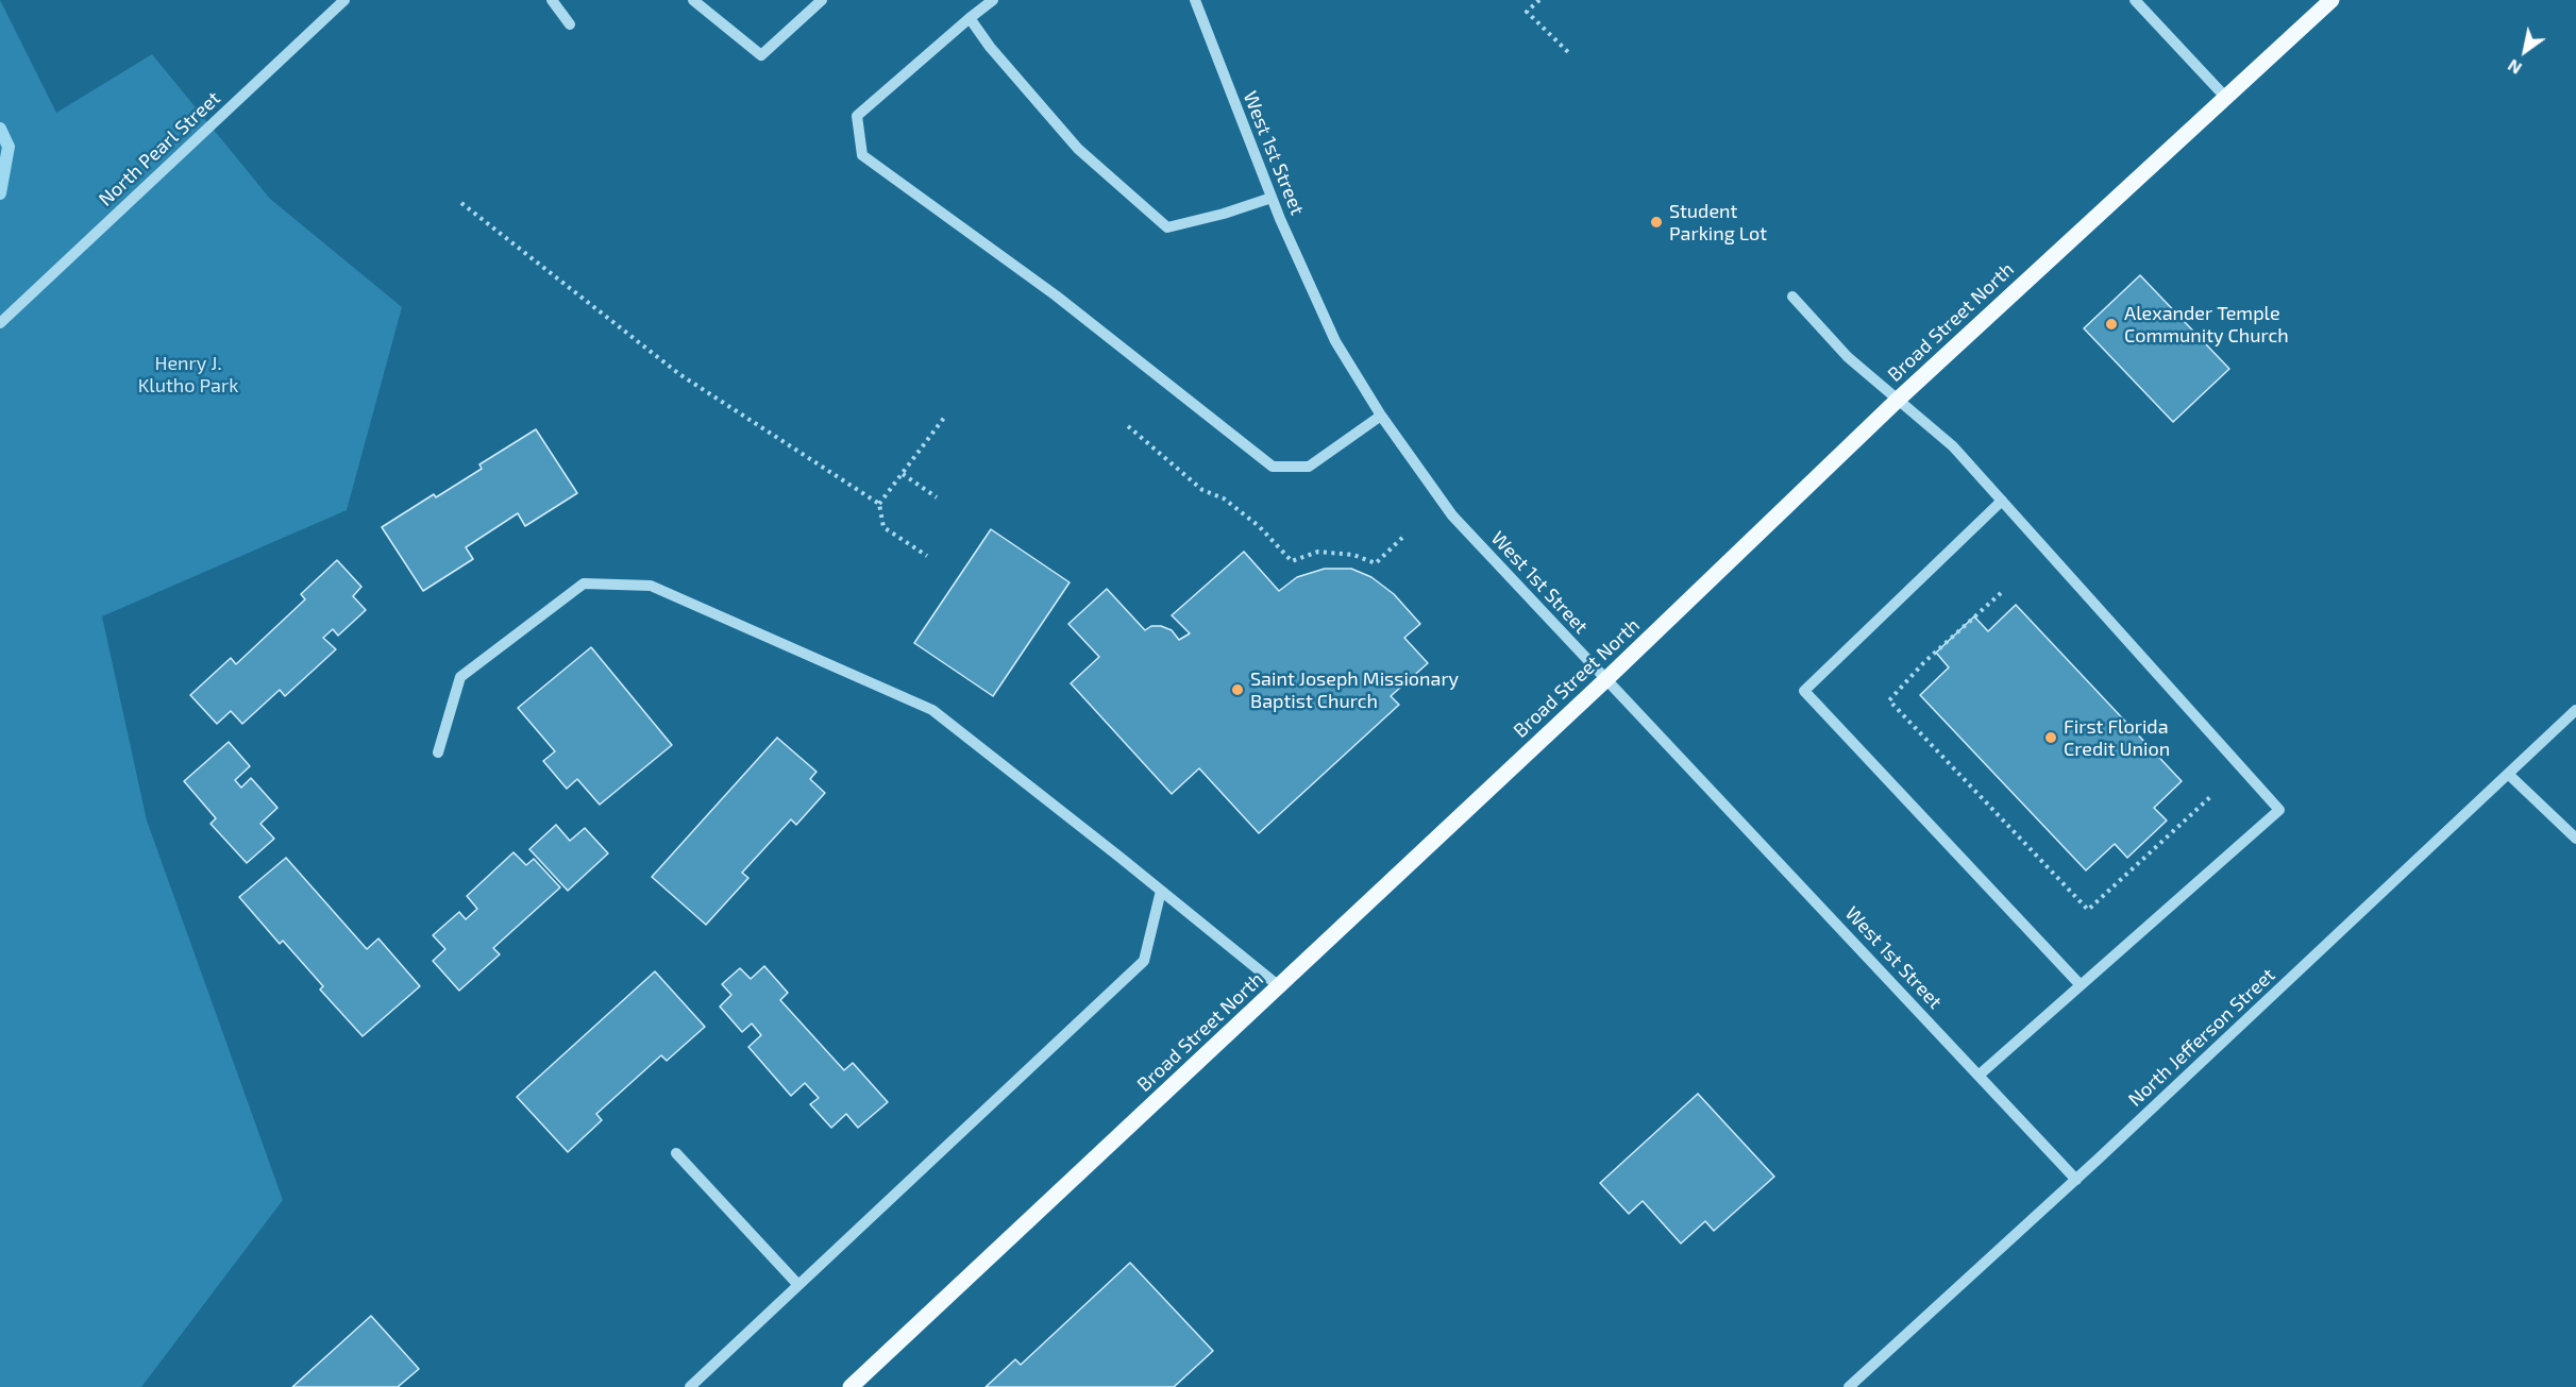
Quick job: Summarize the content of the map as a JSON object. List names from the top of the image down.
{
  "streets": {
    "main road": ["Broad Street North"],
    "street": ["North Pearl Street", "West 1st Street", "North Jefferson Street"]
  },
  "crossings": [
    ["West 1st Street", "Broad Street North"],
    ["West 1st Street", "North Jefferson Street"]
  ],
  "parks": ["Henry J. Klutho Park"],
  "places": [
    "Student Parking Lot",
    "Alexander Temple Community Church",
    "Saint Joseph Missionary Baptist Church",
    "First Florida Credit Union"
  ],
  "north": "bottom left"
}
